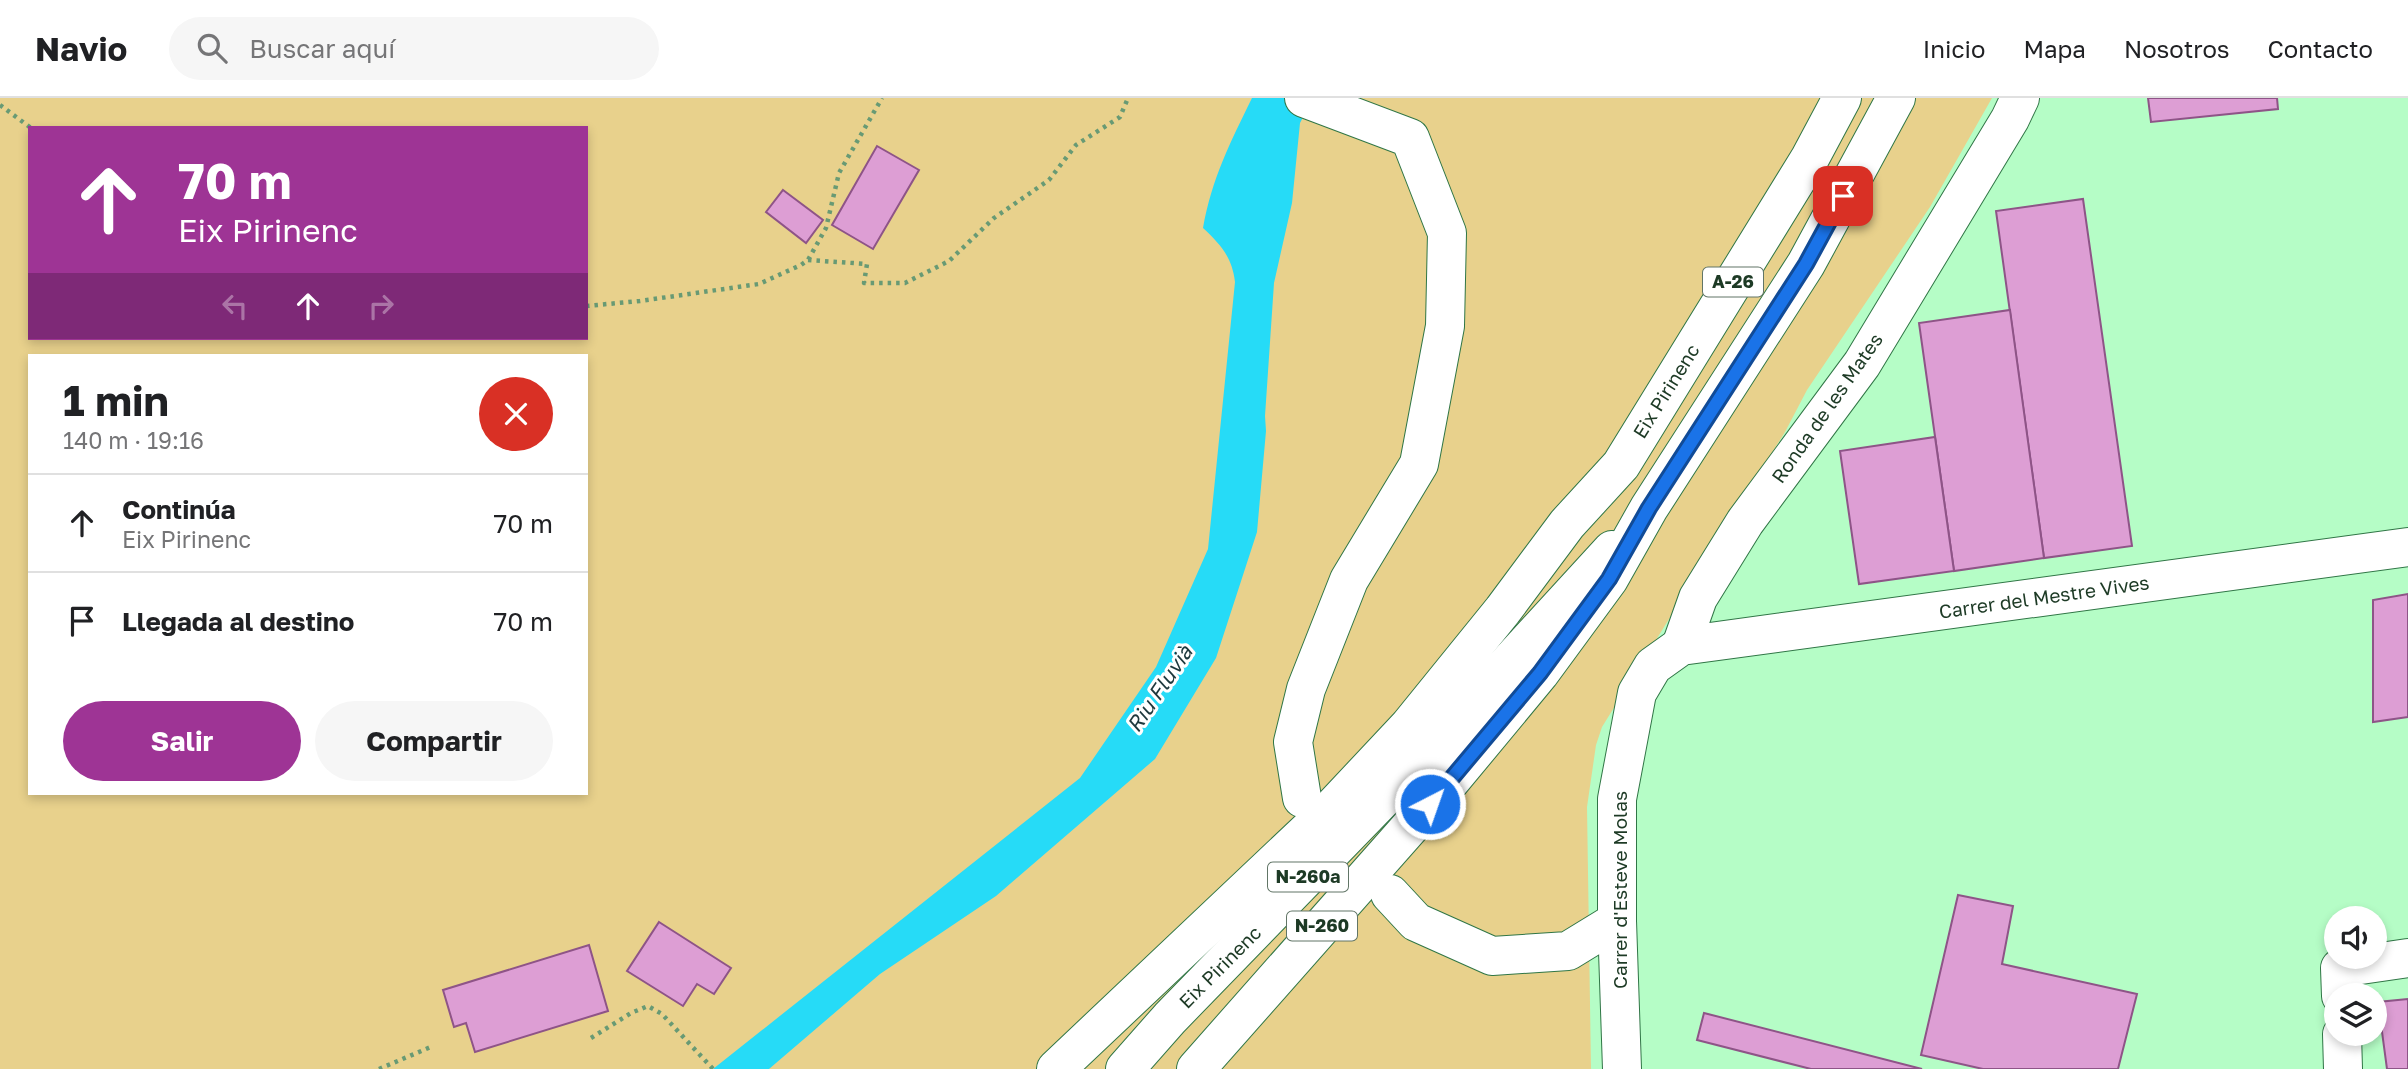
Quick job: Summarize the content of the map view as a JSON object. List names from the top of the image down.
{
  "streets": {
    "main road": [
      "A-26",
      "Eix Pirinenc",
      "Ronda de les Mates",
      "Carrer del Mestre Vives",
      "N-260a",
      "Carrer d'Esteve Molas",
      "N-260"
    ]
  },
  "crossings": [
    ["Eix Pirinenc", "N-260"],
    ["Ronda de les Mates", "Carrer del Mestre Vives"],
    ["Ronda de les Mates", "Carrer d'Esteve Molas"],
    ["Carrer del Mestre Vives", "Carrer d'Esteve Molas"]
  ],
  "water": ["Riu Fluvià"],
  "page": {
    "header": "Navio",
    "search": "Buscar aquí",
    "nav": [
      "Inicio",
      "Mapa",
      "Nosotros",
      "Contacto"
    ],
    "turn": ["70 m", "Eix Pirinenc"],
    "heading": ["1 min", "140 m · 19:16"],
    "list": [
      {
        "name": "Continúa",
        "note": "Eix Pirinenc",
        "value": "70 m"
      },
      {
        "name": "Llegada al destino",
        "value": "70 m"
      }
    ],
    "buttons": ["Salir", "Compartir"]
  }
}
